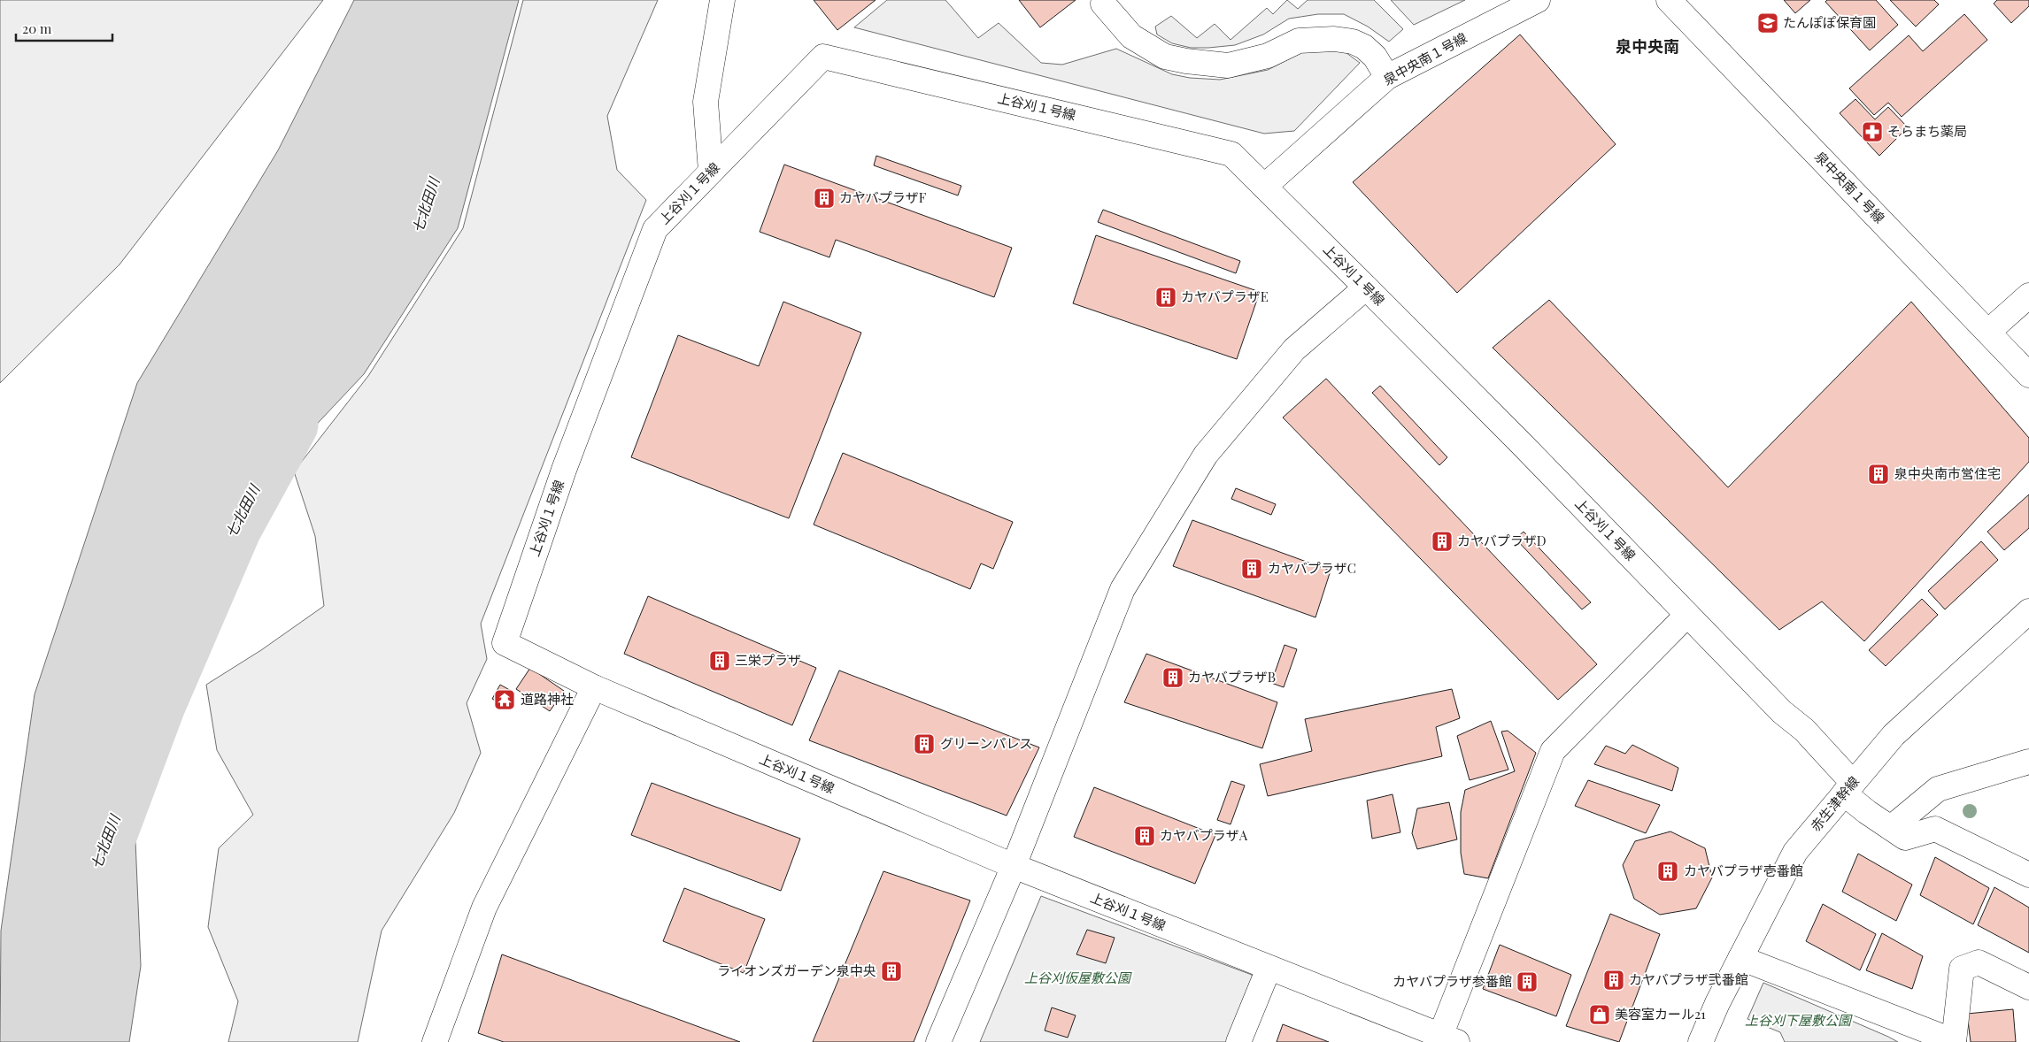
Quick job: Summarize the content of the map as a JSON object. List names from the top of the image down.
{
  "streets": {
    "street": ["泉中央南１号線", "上谷刈１号線", "赤生津幹線"]
  },
  "crossings": [
    ["泉中央南１号線", "上谷刈１号線"],
    ["上谷刈１号線", "赤生津幹線"]
  ],
  "districts": ["泉中央南"],
  "water": ["七北田川"],
  "parks": ["上谷刈仮屋敷公園", "上谷刈下屋敷公園"],
  "places": {
    "school or university": ["たんぽぽ保育園"],
    "pharmacy": ["そらまち薬局"],
    "building": [
      "カヤバプラザF",
      "カヤバプラザE",
      "泉中央南市営住宅",
      "カヤバプラザD",
      "カヤバプラザC",
      "三栄プラザ",
      "カヤバプラザB",
      "グリーンパレス",
      "カヤバプラザA",
      "カヤバプラザ壱番館",
      "ライオンズガーデン泉中央",
      "カヤバプラザ弐番館",
      "カヤバプラザ参番館"
    ],
    "temple": ["道路神社"],
    "shop": ["美容室カール21"]
  },
  "scale_bar": "20 m"
}
